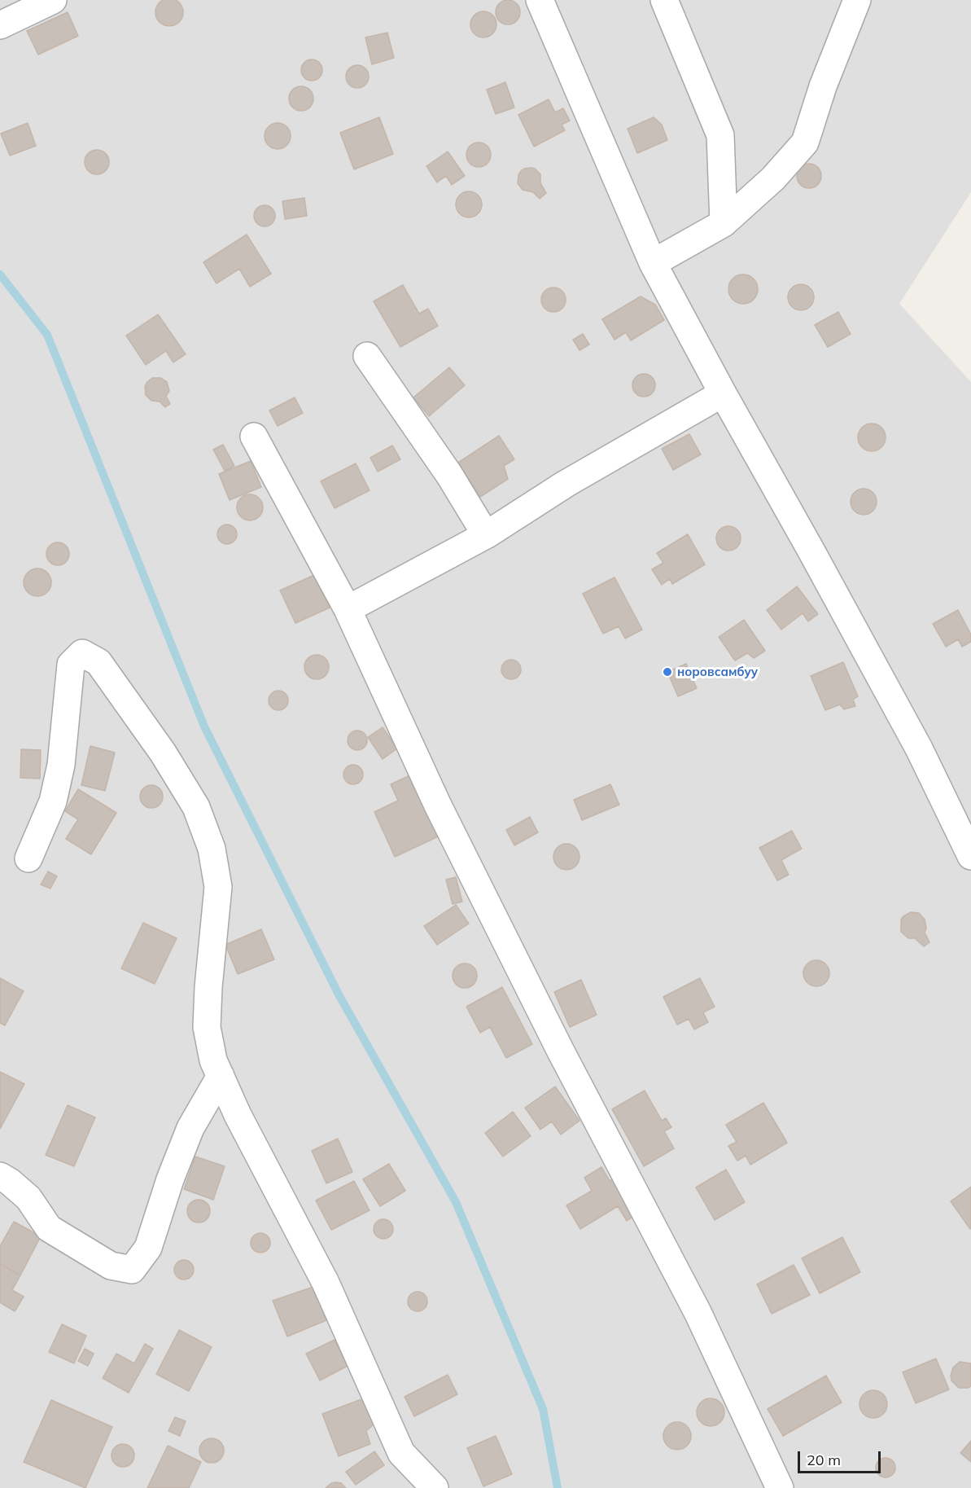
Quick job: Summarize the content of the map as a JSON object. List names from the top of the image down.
{
  "places": ["норовсамбуу"],
  "scale_bar": "20 m"
}
